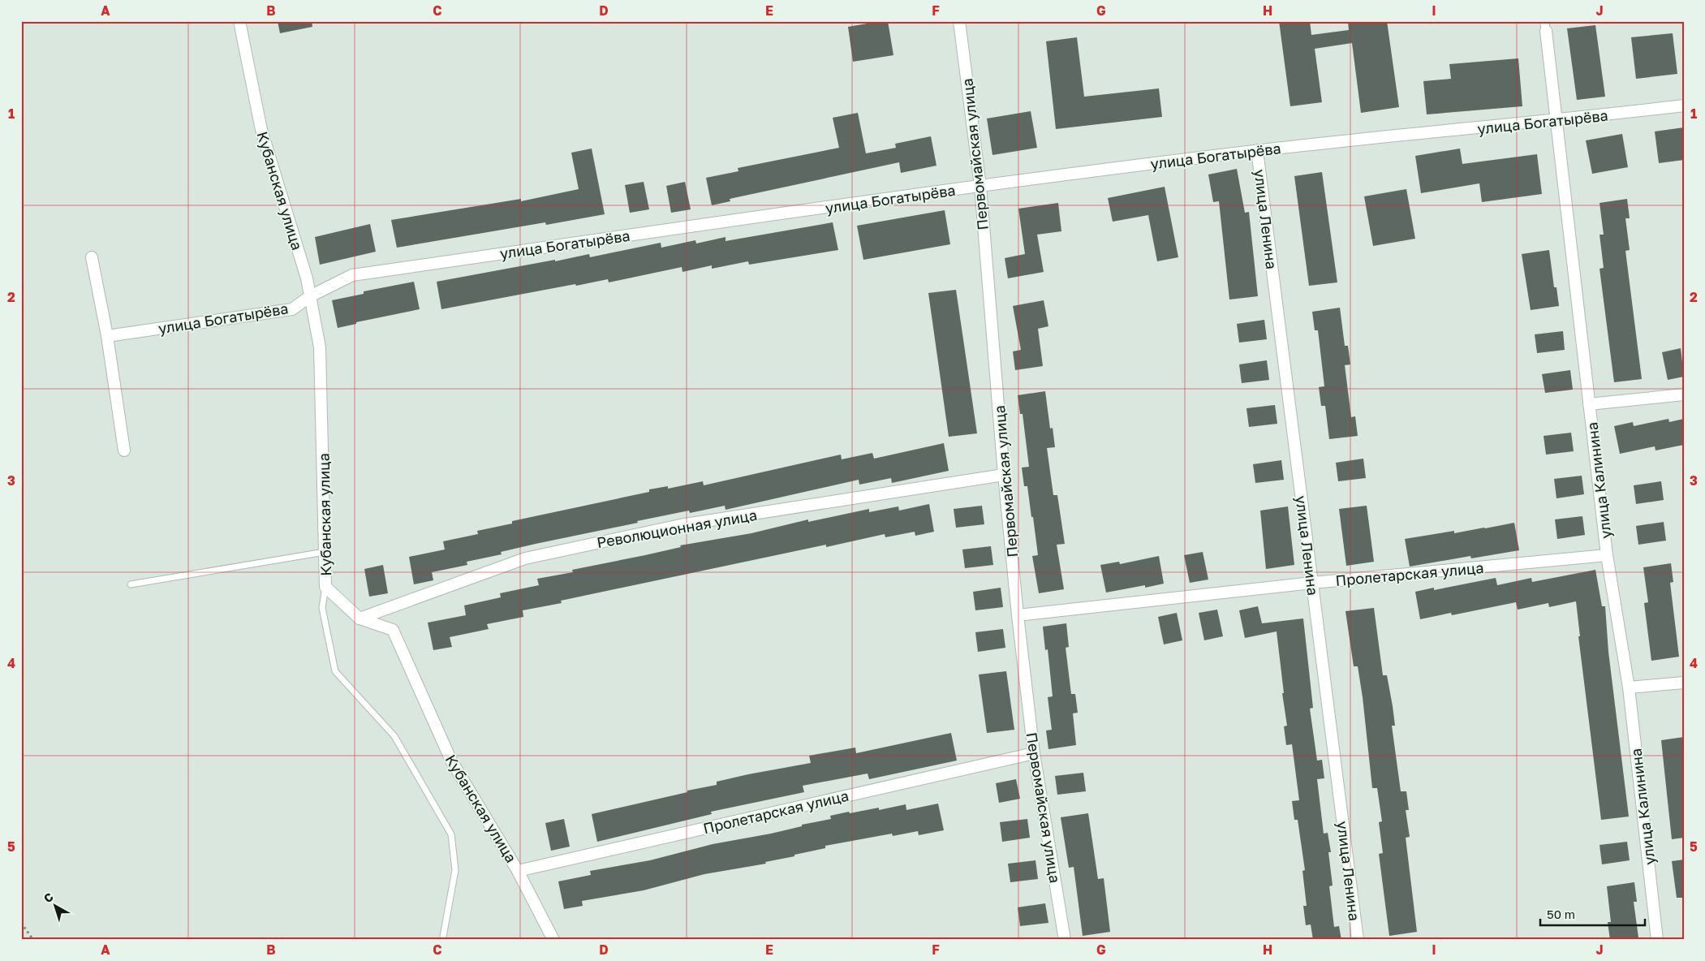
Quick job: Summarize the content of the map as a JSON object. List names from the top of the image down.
{
  "streets": {
    "street": [
      "улица Богатырёва",
      "Первомайская улица",
      "Кубанская улица",
      "улица Ленина",
      "улица Калинина",
      "Революционная улица",
      "Пролетарская улица"
    ]
  },
  "crossings": [
    ["улица Богатырёва", "Первомайская улица"],
    ["улица Богатырёва", "Кубанская улица"],
    ["улица Богатырёва", "улица Ленина"],
    ["улица Богатырёва", "улица Калинина"],
    ["Первомайская улица", "Революционная улица"],
    ["Первомайская улица", "Пролетарская улица"],
    ["Кубанская улица", "Революционная улица"],
    ["Кубанская улица", "Пролетарская улица"],
    ["улица Ленина", "Пролетарская улица"],
    ["улица Калинина", "Пролетарская улица"]
  ],
  "scale_bar": "50 m",
  "north": "top left",
  "grid": {
    "columns": [
      "A",
      "B",
      "C",
      "D",
      "E",
      "F",
      "G",
      "H",
      "I",
      "J"
    ],
    "rows": [
      "1",
      "2",
      "3",
      "4",
      "5"
    ]
  }
}
